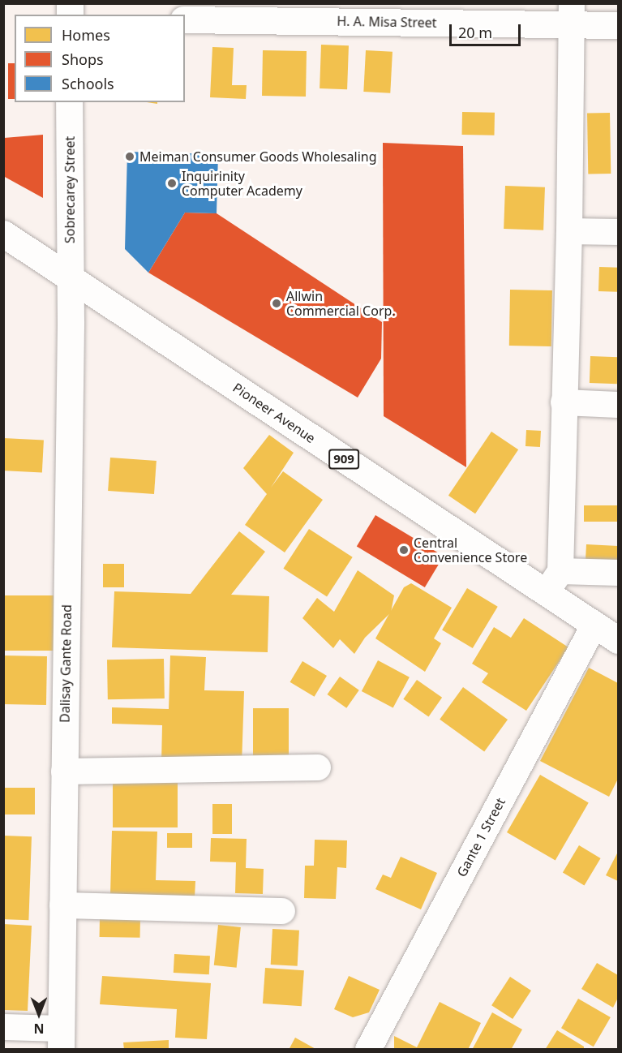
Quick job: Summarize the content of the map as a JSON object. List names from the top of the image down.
{
  "streets": {
    "main road": [
      "H. A. Misa Street",
      "Sobrecarey Street",
      "Pioneer Avenue",
      "909",
      "Dalisay Gante Road"
    ],
    "street": ["Gante 1 Street"]
  },
  "crossings": [
    ["Sobrecarey Street", "Pioneer Avenue"],
    ["Sobrecarey Street", "Dalisay Gante Road"],
    ["Pioneer Avenue", "Dalisay Gante Road"],
    ["Pioneer Avenue", "Gante 1 Street"]
  ],
  "places": [
    "Meiman Consumer Goods Wholesaling",
    "Inquirinity Computer Academy",
    "Allwin Commercial Corp.",
    "Central Convenience Store"
  ],
  "legend": ["Homes", "Shops", "Schools"],
  "scale_bar": "20 m",
  "north": "bottom"
}
